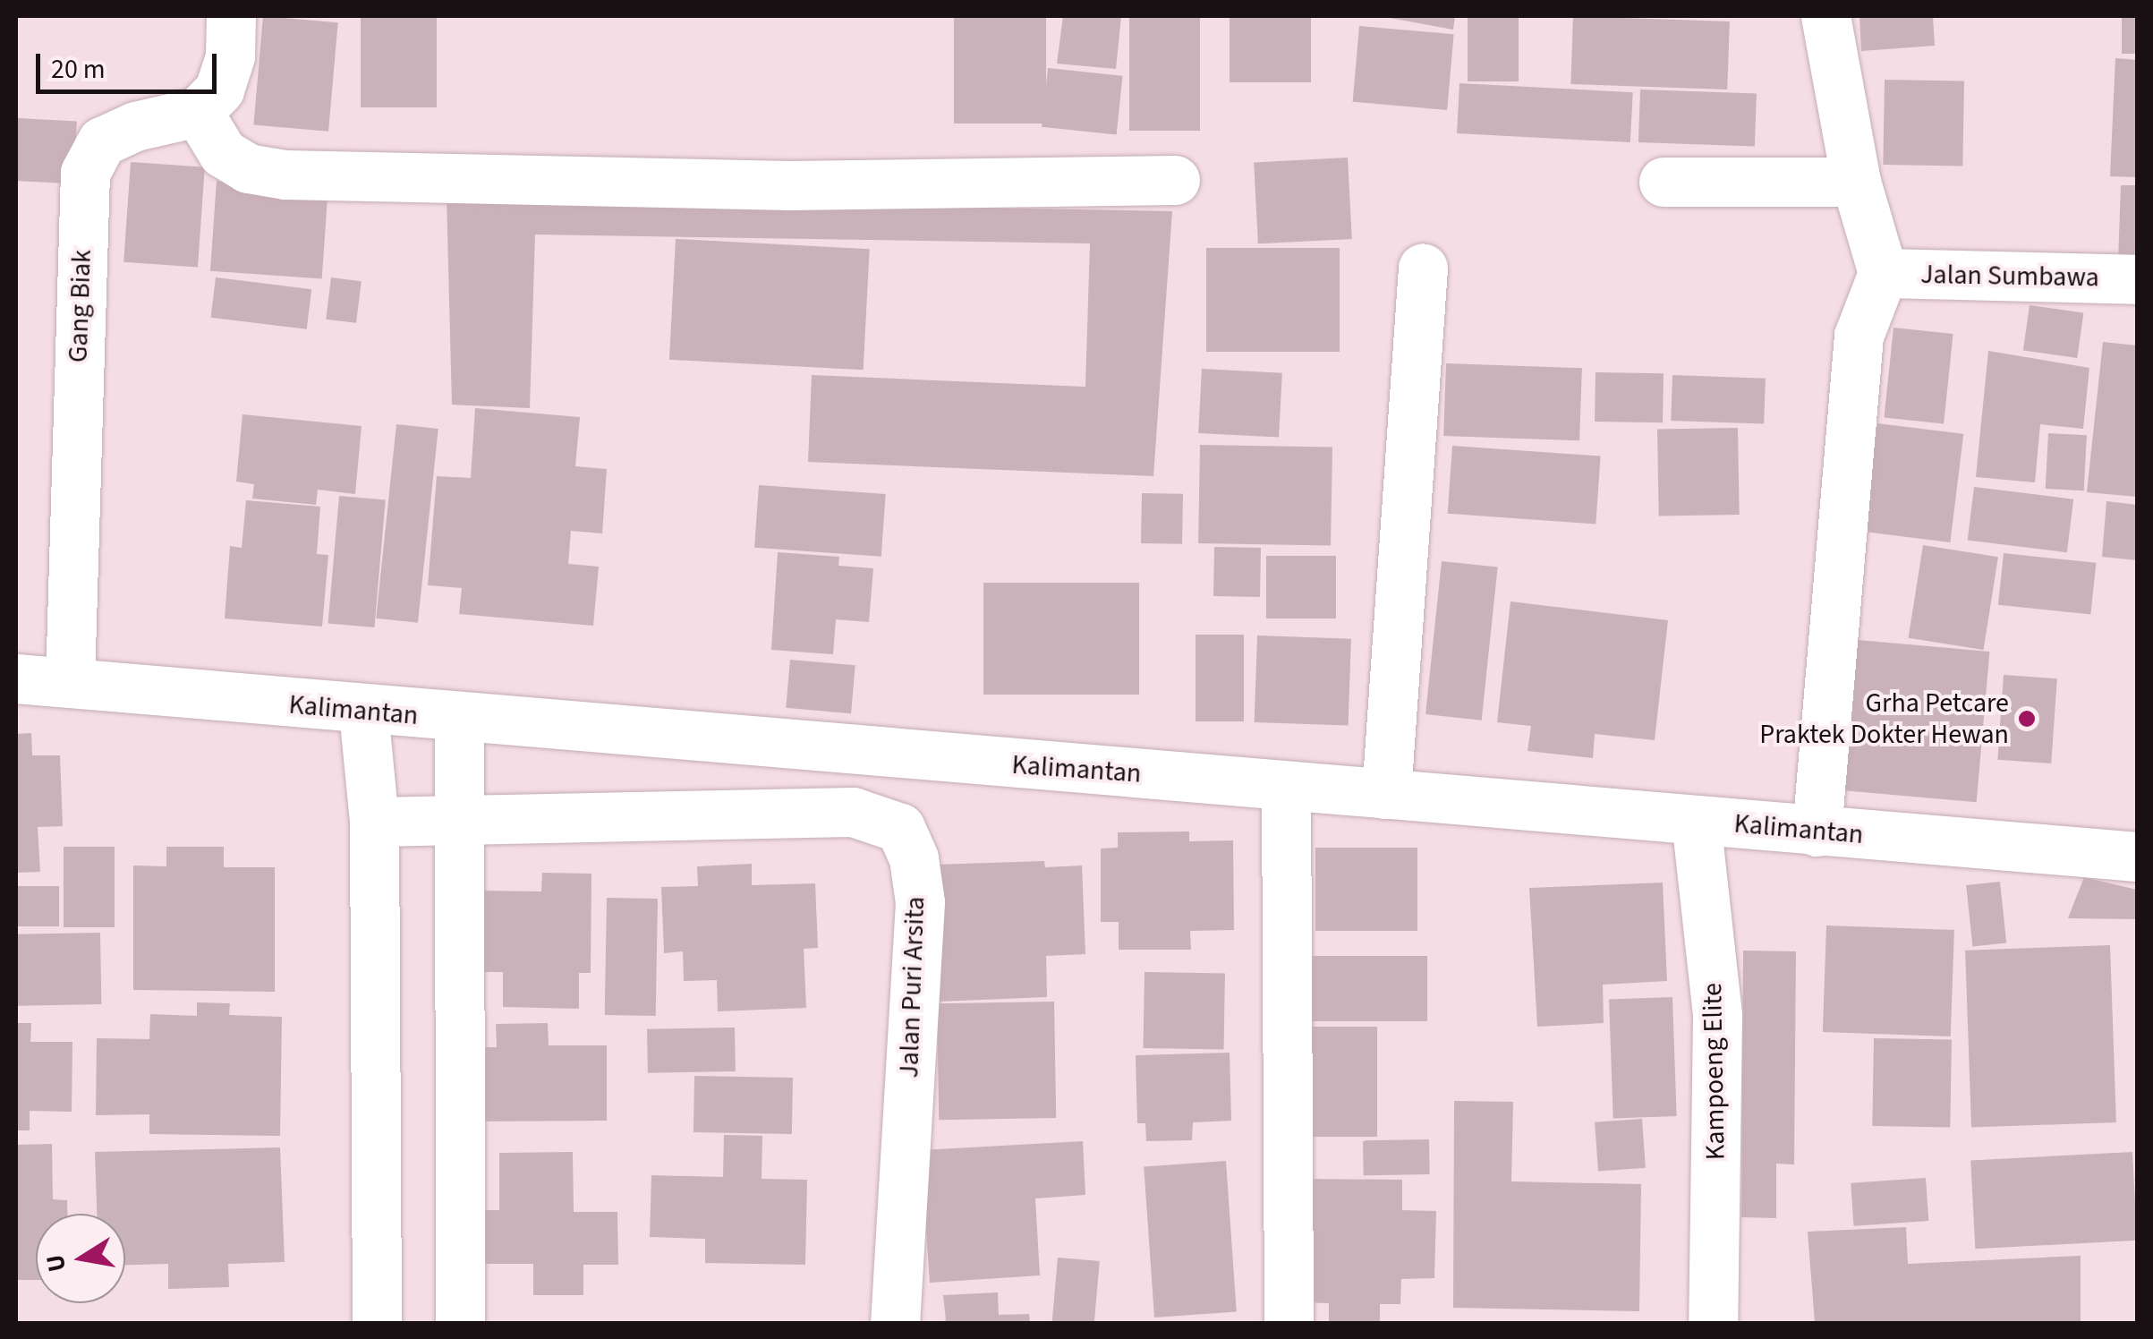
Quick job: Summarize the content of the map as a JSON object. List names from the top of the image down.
{
  "streets": {
    "street": [
      "Jalan Sumbawa",
      "Gang Biak",
      "Kalimantan",
      "Jalan Puri Arsita",
      "Kampoeng Elite"
    ]
  },
  "crossings": [
    ["Gang Biak", "Kalimantan"],
    ["Kalimantan", "Kampoeng Elite"]
  ],
  "places": ["Grha Petcare Praktek Dokter Hewan"],
  "scale_bar": "20 m",
  "north": "left"
}
